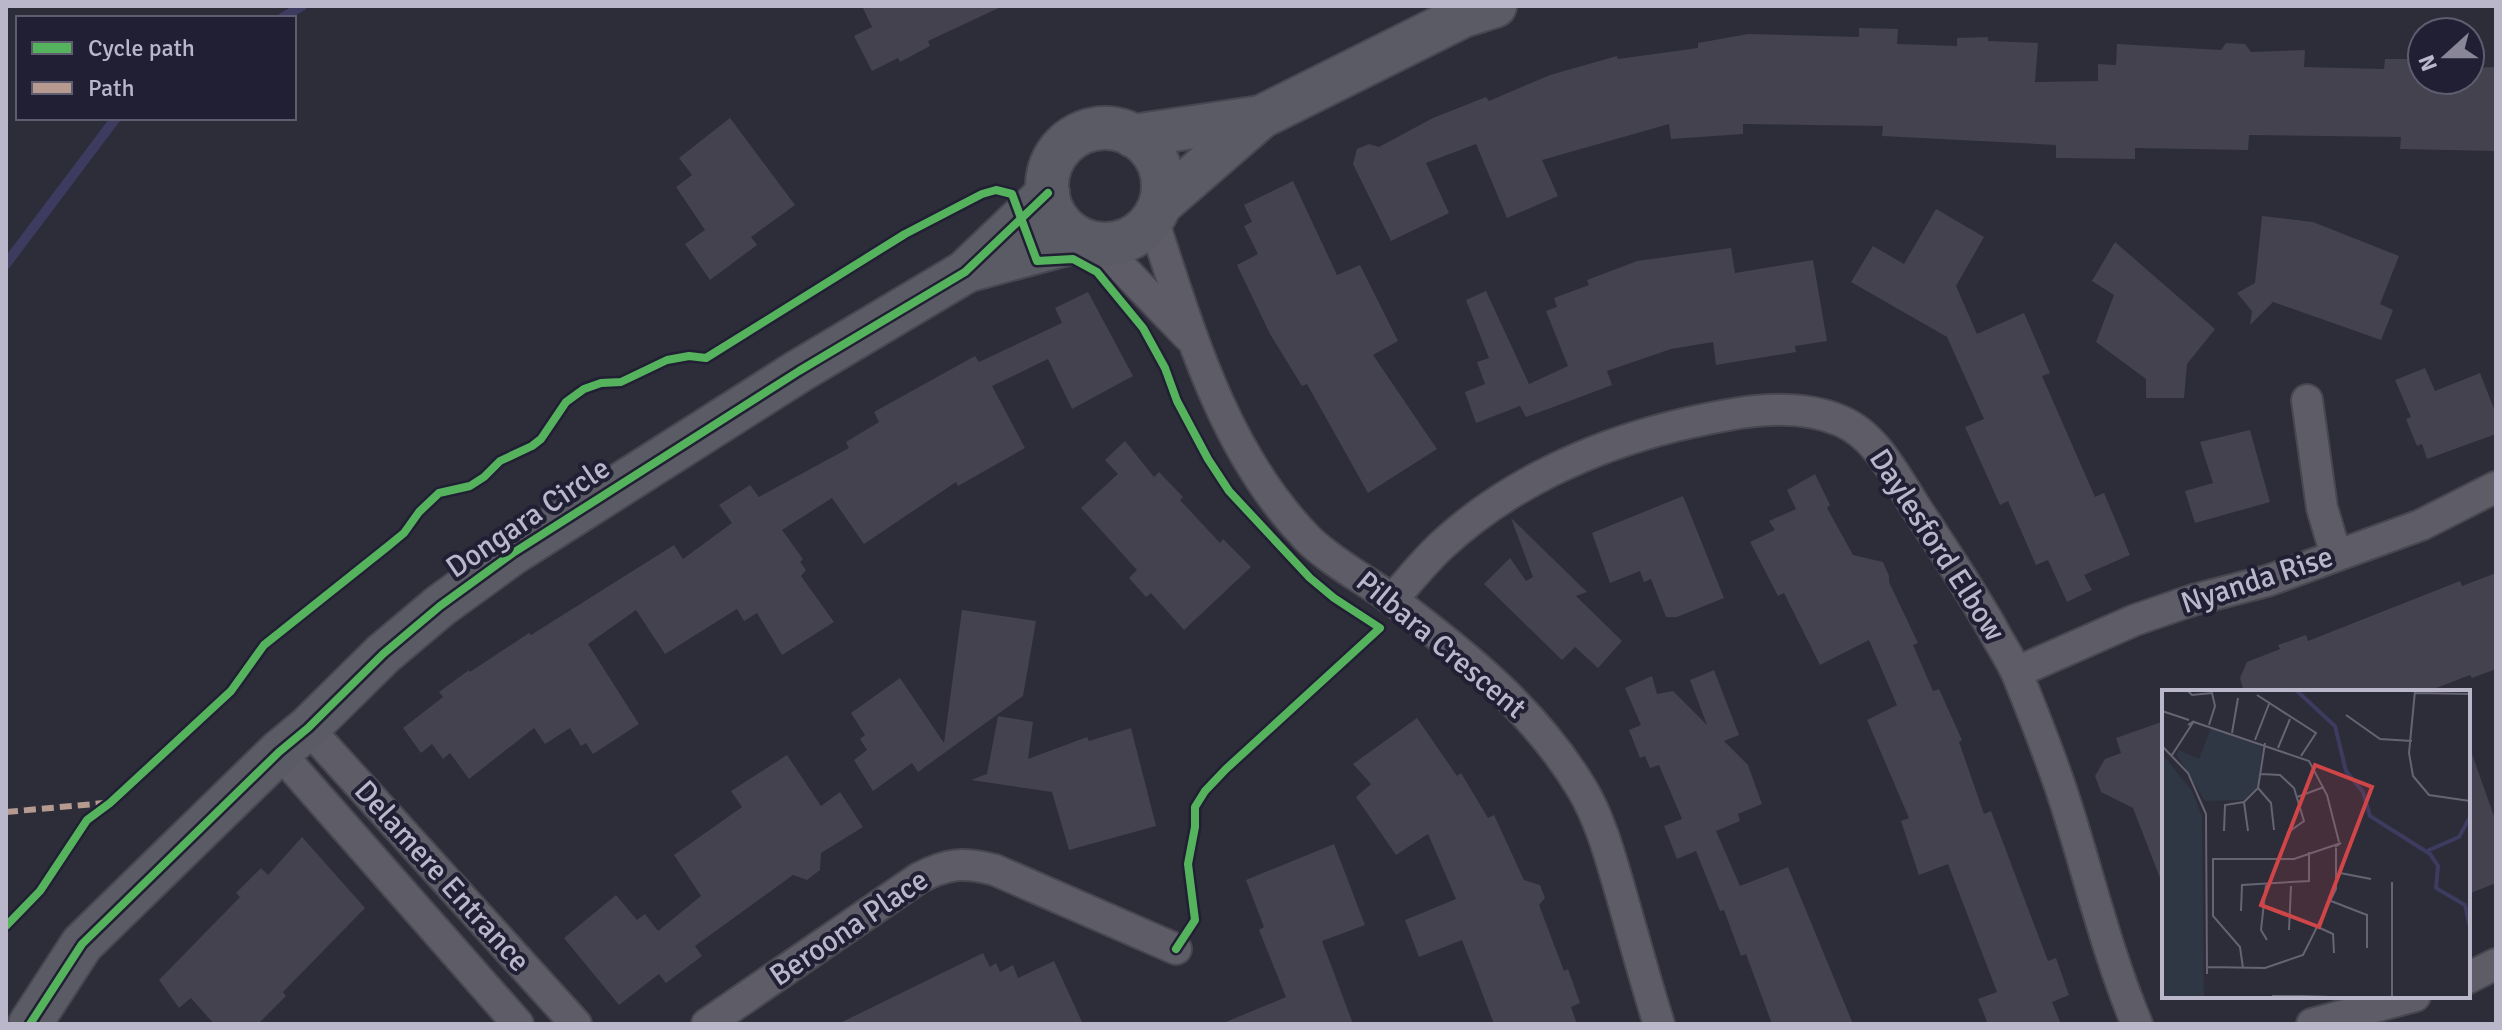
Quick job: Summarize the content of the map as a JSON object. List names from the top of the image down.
{
  "streets": {
    "street": [
      "Dongara Circle",
      "Daylesford Elbow",
      "Nyanda Rise",
      "Pilbara Crescent",
      "Delamere Entrance",
      "Beroona Place"
    ]
  },
  "crossings": [
    ["Dongara Circle", "Pilbara Crescent"],
    ["Dongara Circle", "Delamere Entrance"],
    ["Daylesford Elbow", "Nyanda Rise"],
    ["Daylesford Elbow", "Pilbara Crescent"]
  ],
  "legend": ["Cycle path", "Path"],
  "north": "left"
}
